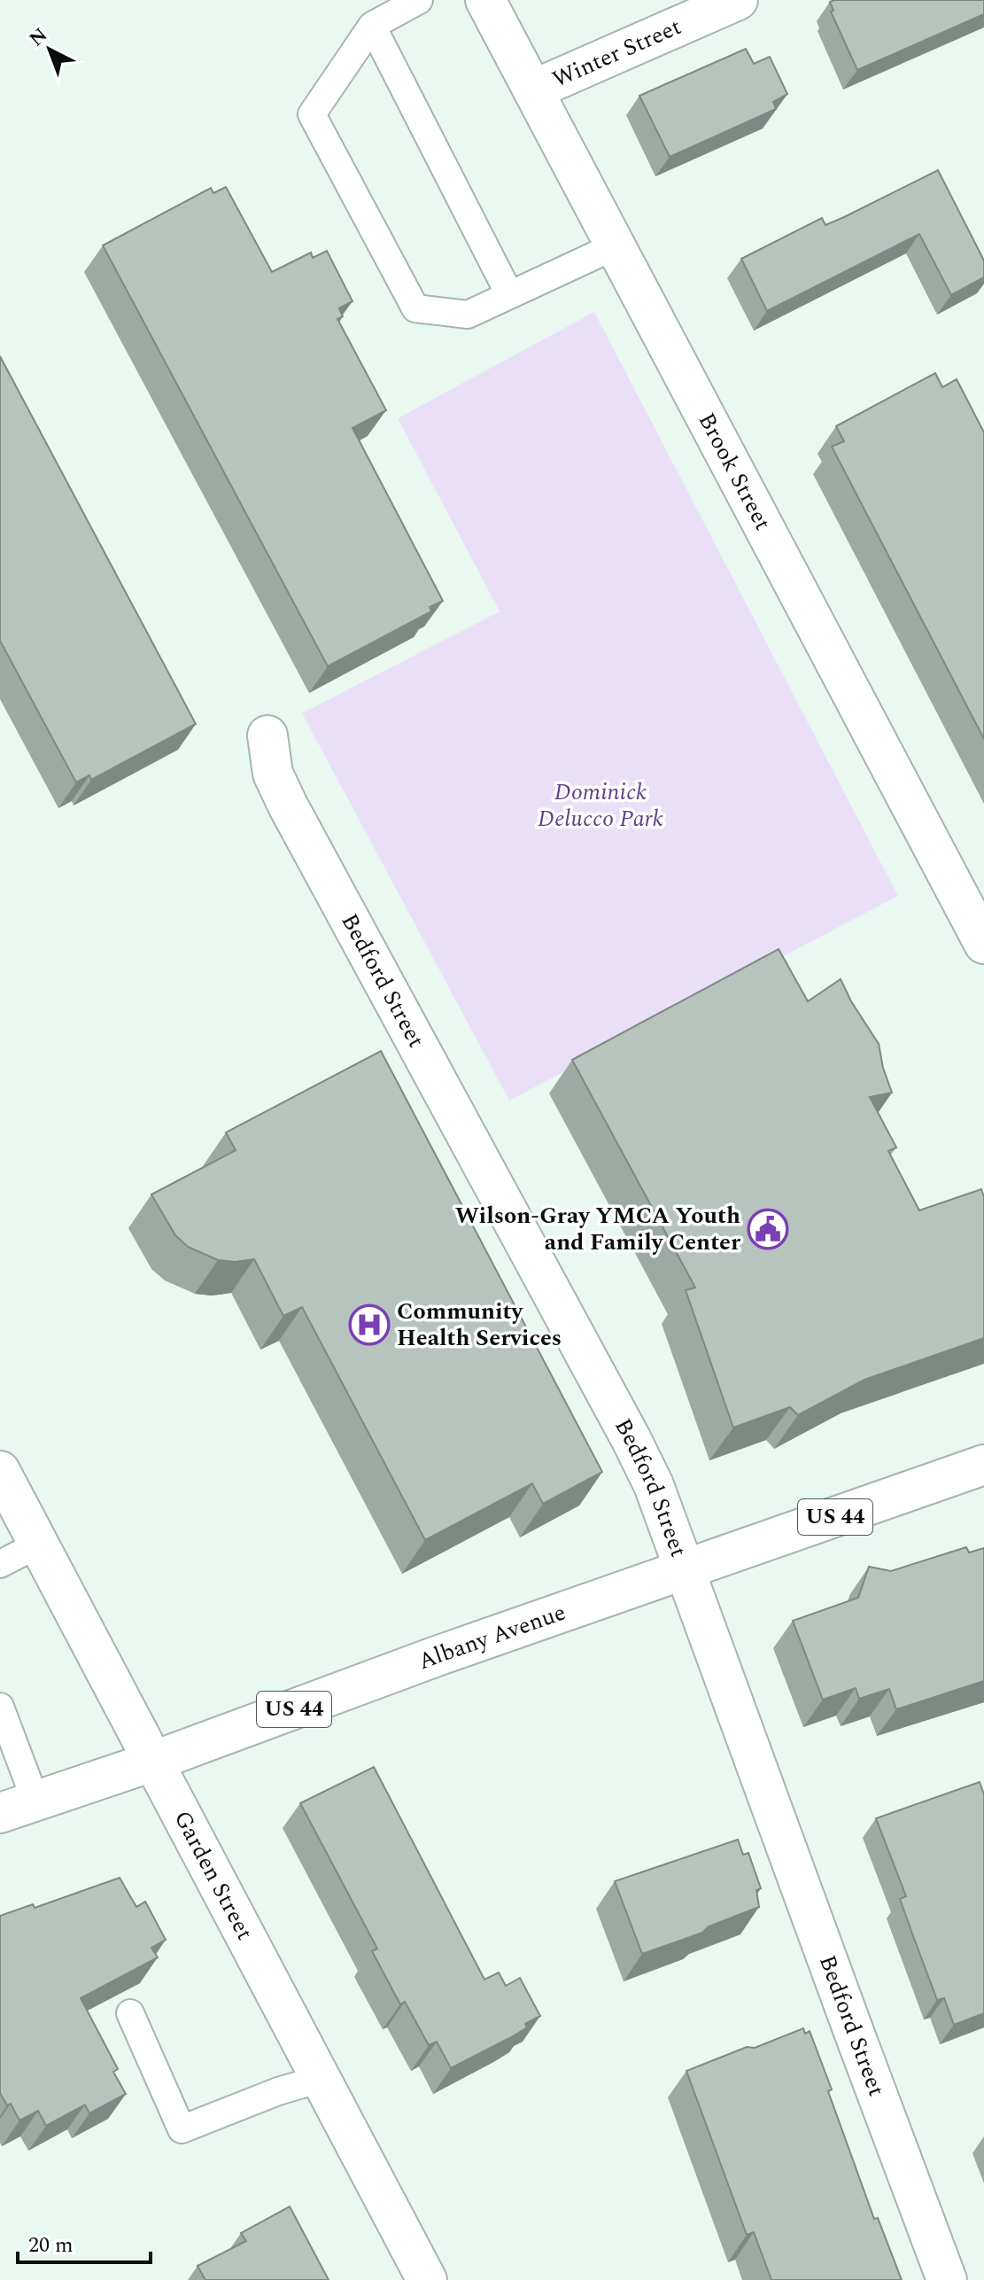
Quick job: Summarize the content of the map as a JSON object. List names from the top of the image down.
{
  "streets": {
    "main road": [
      "Winter Street",
      "Brook Street",
      "Bedford Street",
      "US 44",
      "Albany Avenue",
      "Garden Street"
    ]
  },
  "crossings": [
    ["Winter Street", "Brook Street"],
    ["Bedford Street", "Albany Avenue"],
    ["Albany Avenue", "Garden Street"]
  ],
  "parks": ["Dominick Delucco Park"],
  "places": {
    "public building": ["Wilson-Gray YMCA Youth and Family Center"],
    "hospital": ["Community Health Services"]
  },
  "scale_bar": "20 m",
  "north": "top left"
}
